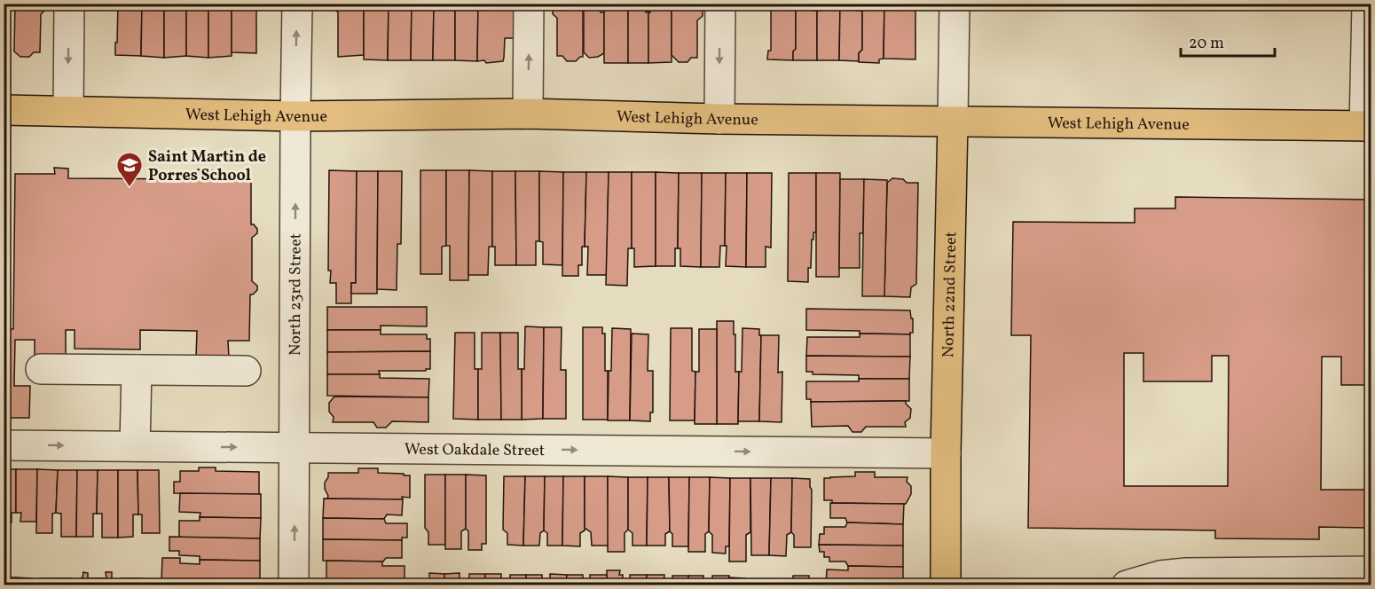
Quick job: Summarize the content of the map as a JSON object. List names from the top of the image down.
{
  "streets": {
    "main road": ["West Lehigh Avenue", "North 22nd Street"],
    "street": ["North 23rd Street", "West Oakdale Street"]
  },
  "crossings": [
    ["West Lehigh Avenue", "North 23rd Street"],
    ["West Lehigh Avenue", "North 22nd Street"],
    ["North 23rd Street", "West Oakdale Street"],
    ["North 22nd Street", "West Oakdale Street"]
  ],
  "one_way": ["West Oakdale Street"],
  "places": {
    "school or university": ["Saint Martin de Porres School"]
  },
  "scale_bar": "20 m"
}
